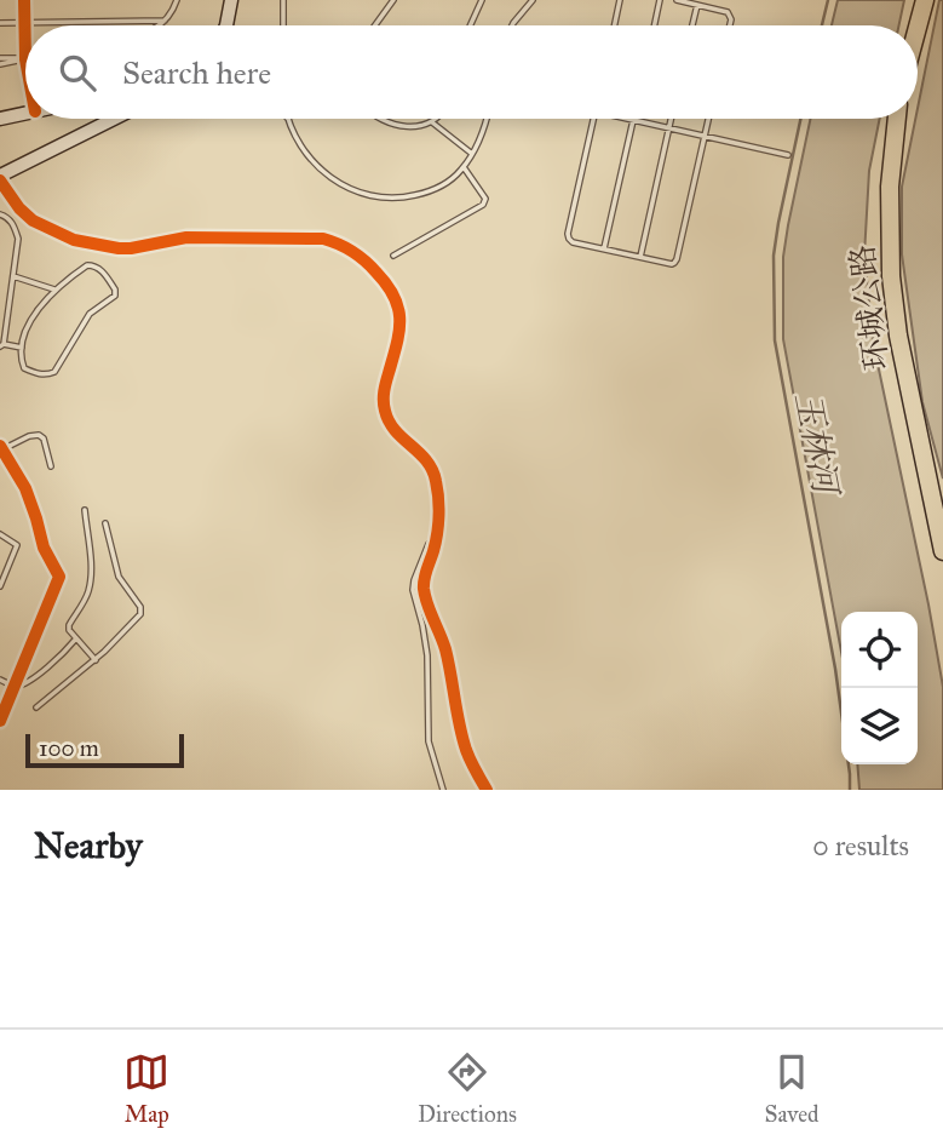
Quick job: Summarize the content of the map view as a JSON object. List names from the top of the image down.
{
  "streets": {
    "highway": ["环城公路"]
  },
  "water": ["玉林河"],
  "scale_bar": "100 m",
  "page": {
    "search": "Search here",
    "scale": "100 m",
    "heading": ["Nearby", "0 results"],
    "nav": ["Map", "Directions", "Saved"]
  }
}
